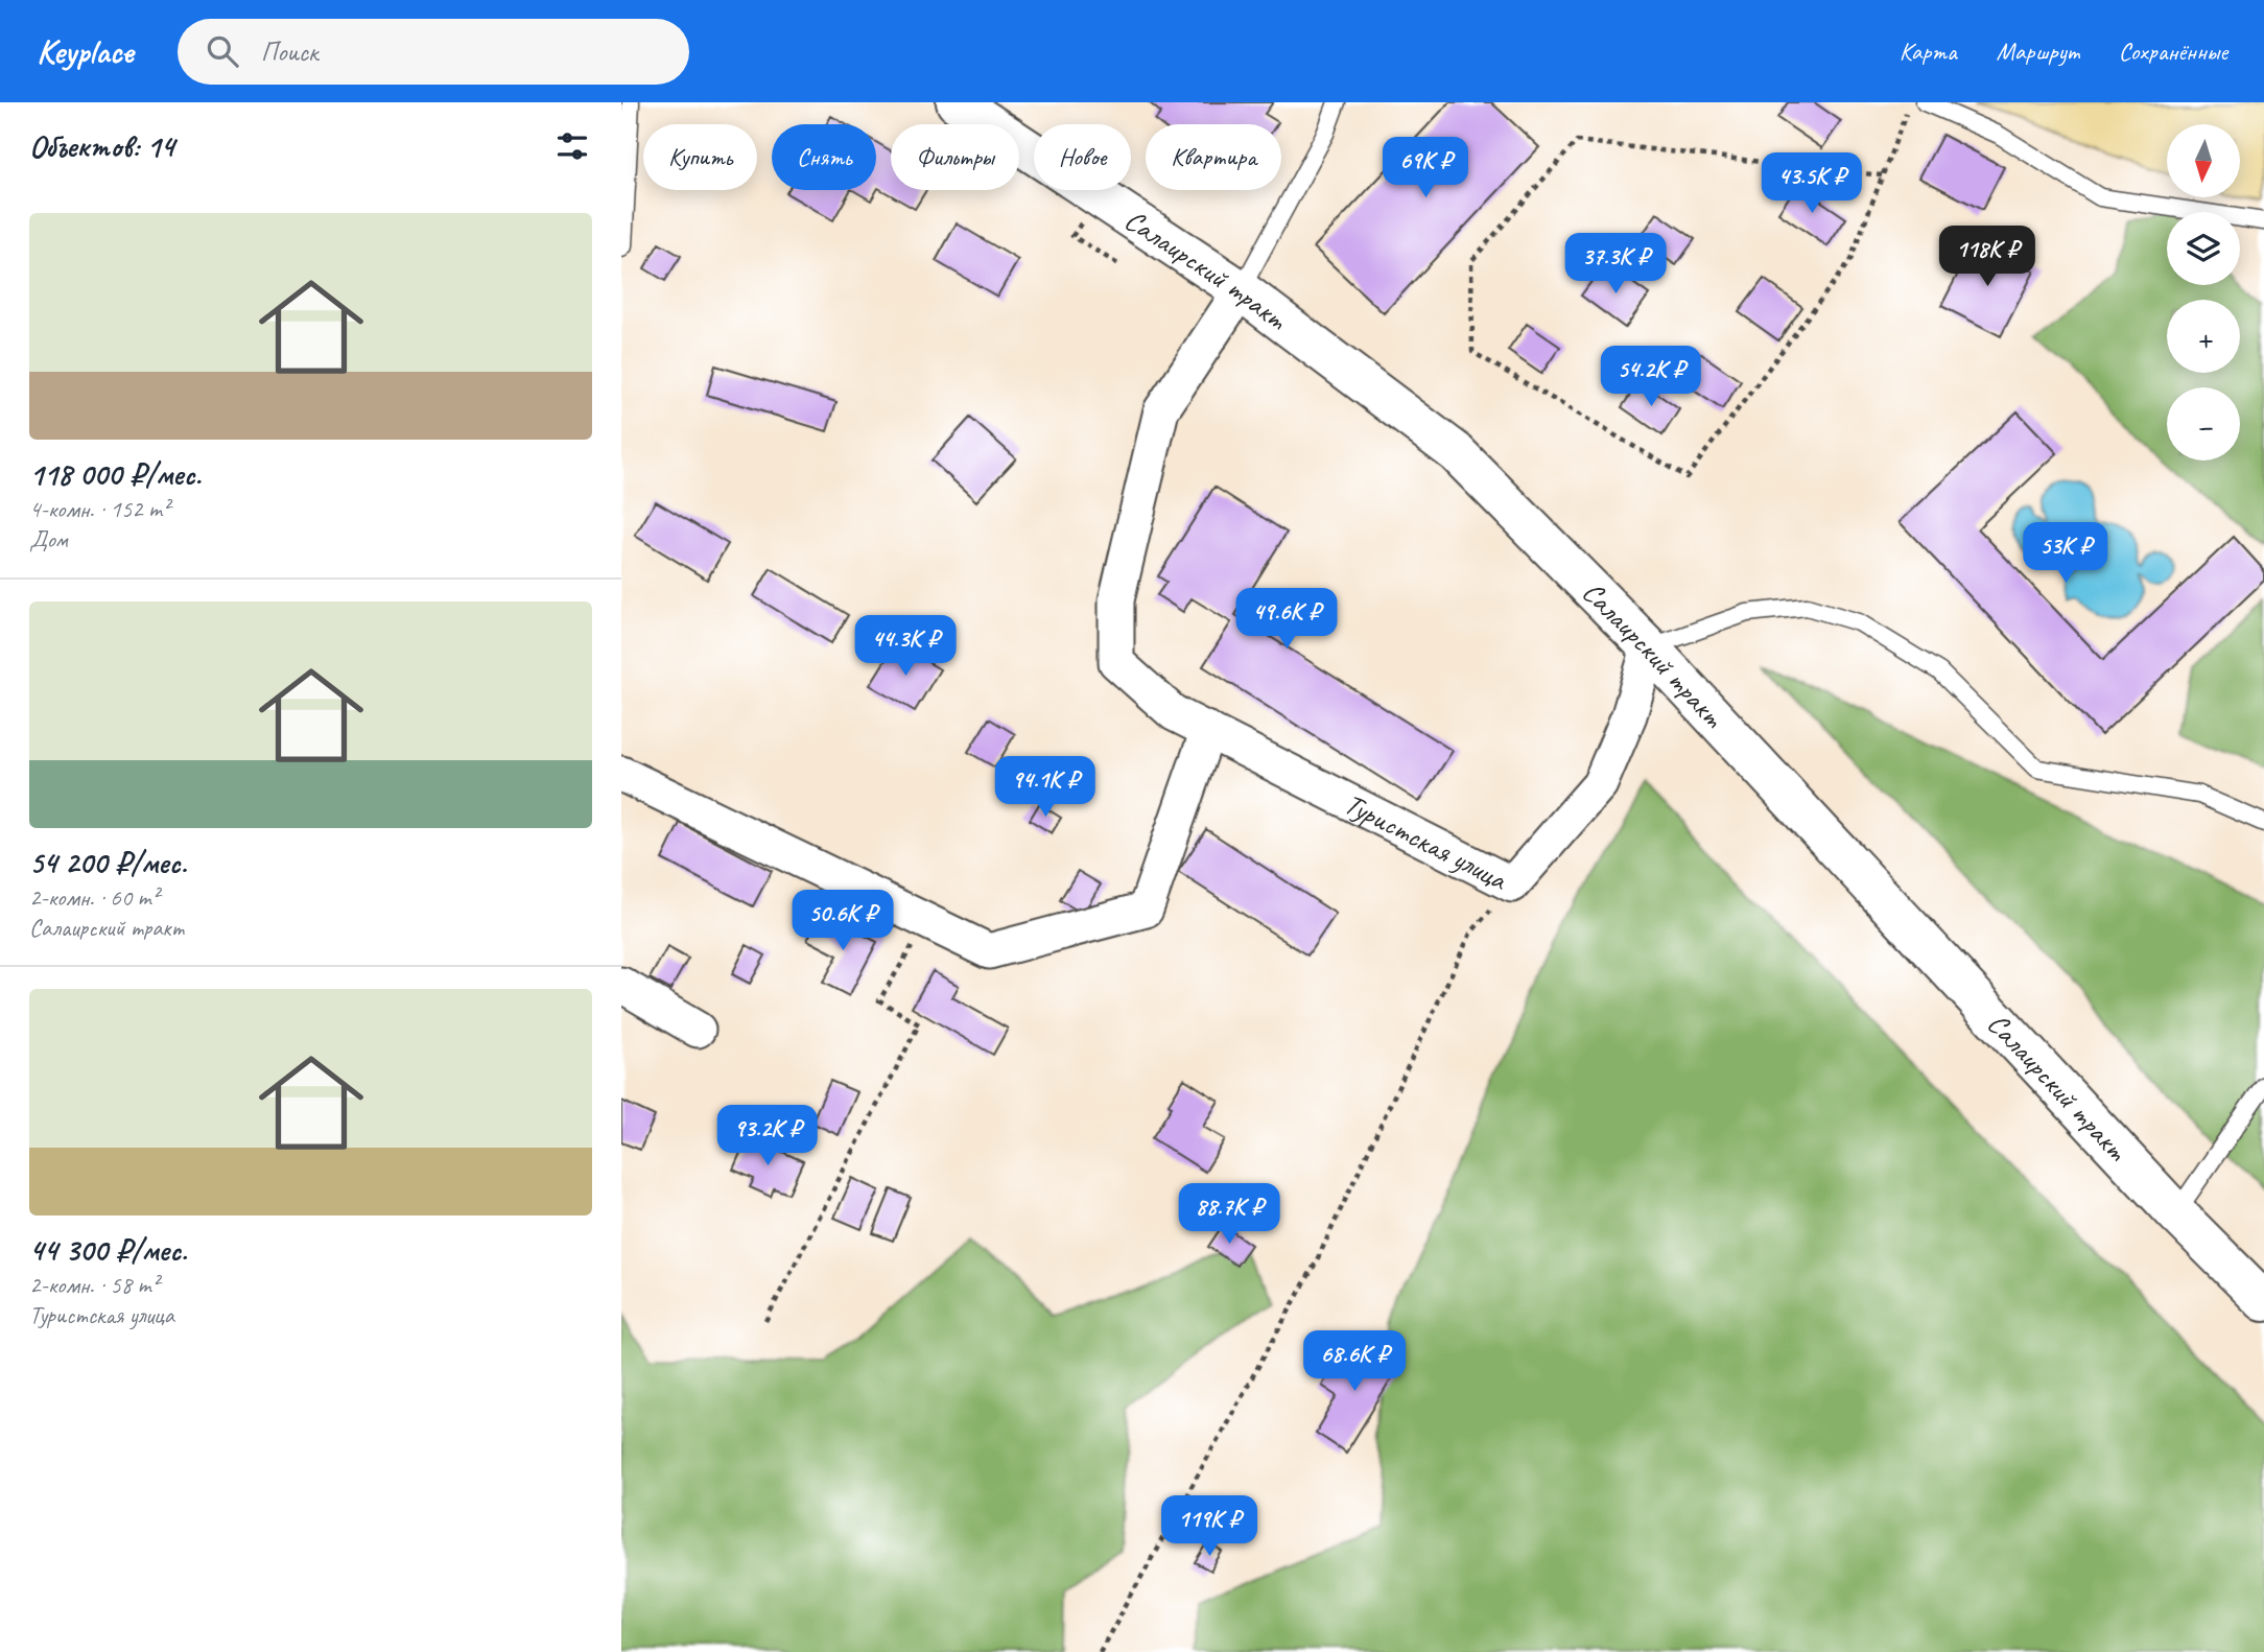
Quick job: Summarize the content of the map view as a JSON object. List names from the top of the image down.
{
  "streets": {
    "street": ["Салаирский тракт", "Туристская улица"]
  },
  "crossings": [
    ["Салаирский тракт", "Туристская улица"]
  ],
  "north": "bottom",
  "page": {
    "header": "Keyplace",
    "search": "Поиск",
    "nav": ["Карта", "Маршрут", "Сохранённые"],
    "heading": "Объектов: 14",
    "map_buttons": ["+", "−"],
    "chip": [
      "Купить",
      "Снять",
      "Фильтры",
      "Новое",
      "Квартира"
    ],
    "price": [
      "69K ₽",
      "43.5K ₽",
      "118K ₽",
      "37.3K ₽",
      "54.2K ₽",
      "53K ₽",
      "49.6K ₽",
      "44.3K ₽",
      "94.1K ₽",
      "50.6K ₽",
      "93.2K ₽",
      "88.7K ₽",
      "68.6K ₽",
      "119K ₽"
    ],
    "list": [
      {
        "name": "118 000 ₽/мес.",
        "note": "4-комн. · 152 m² · Дом"
      },
      {
        "name": "54 200 ₽/мес.",
        "note": "2-комн. · 60 m² · Салаирский тракт"
      },
      {
        "name": "44 300 ₽/мес.",
        "note": "2-комн. · 58 m² · Туристская улица"
      }
    ]
  }
}
